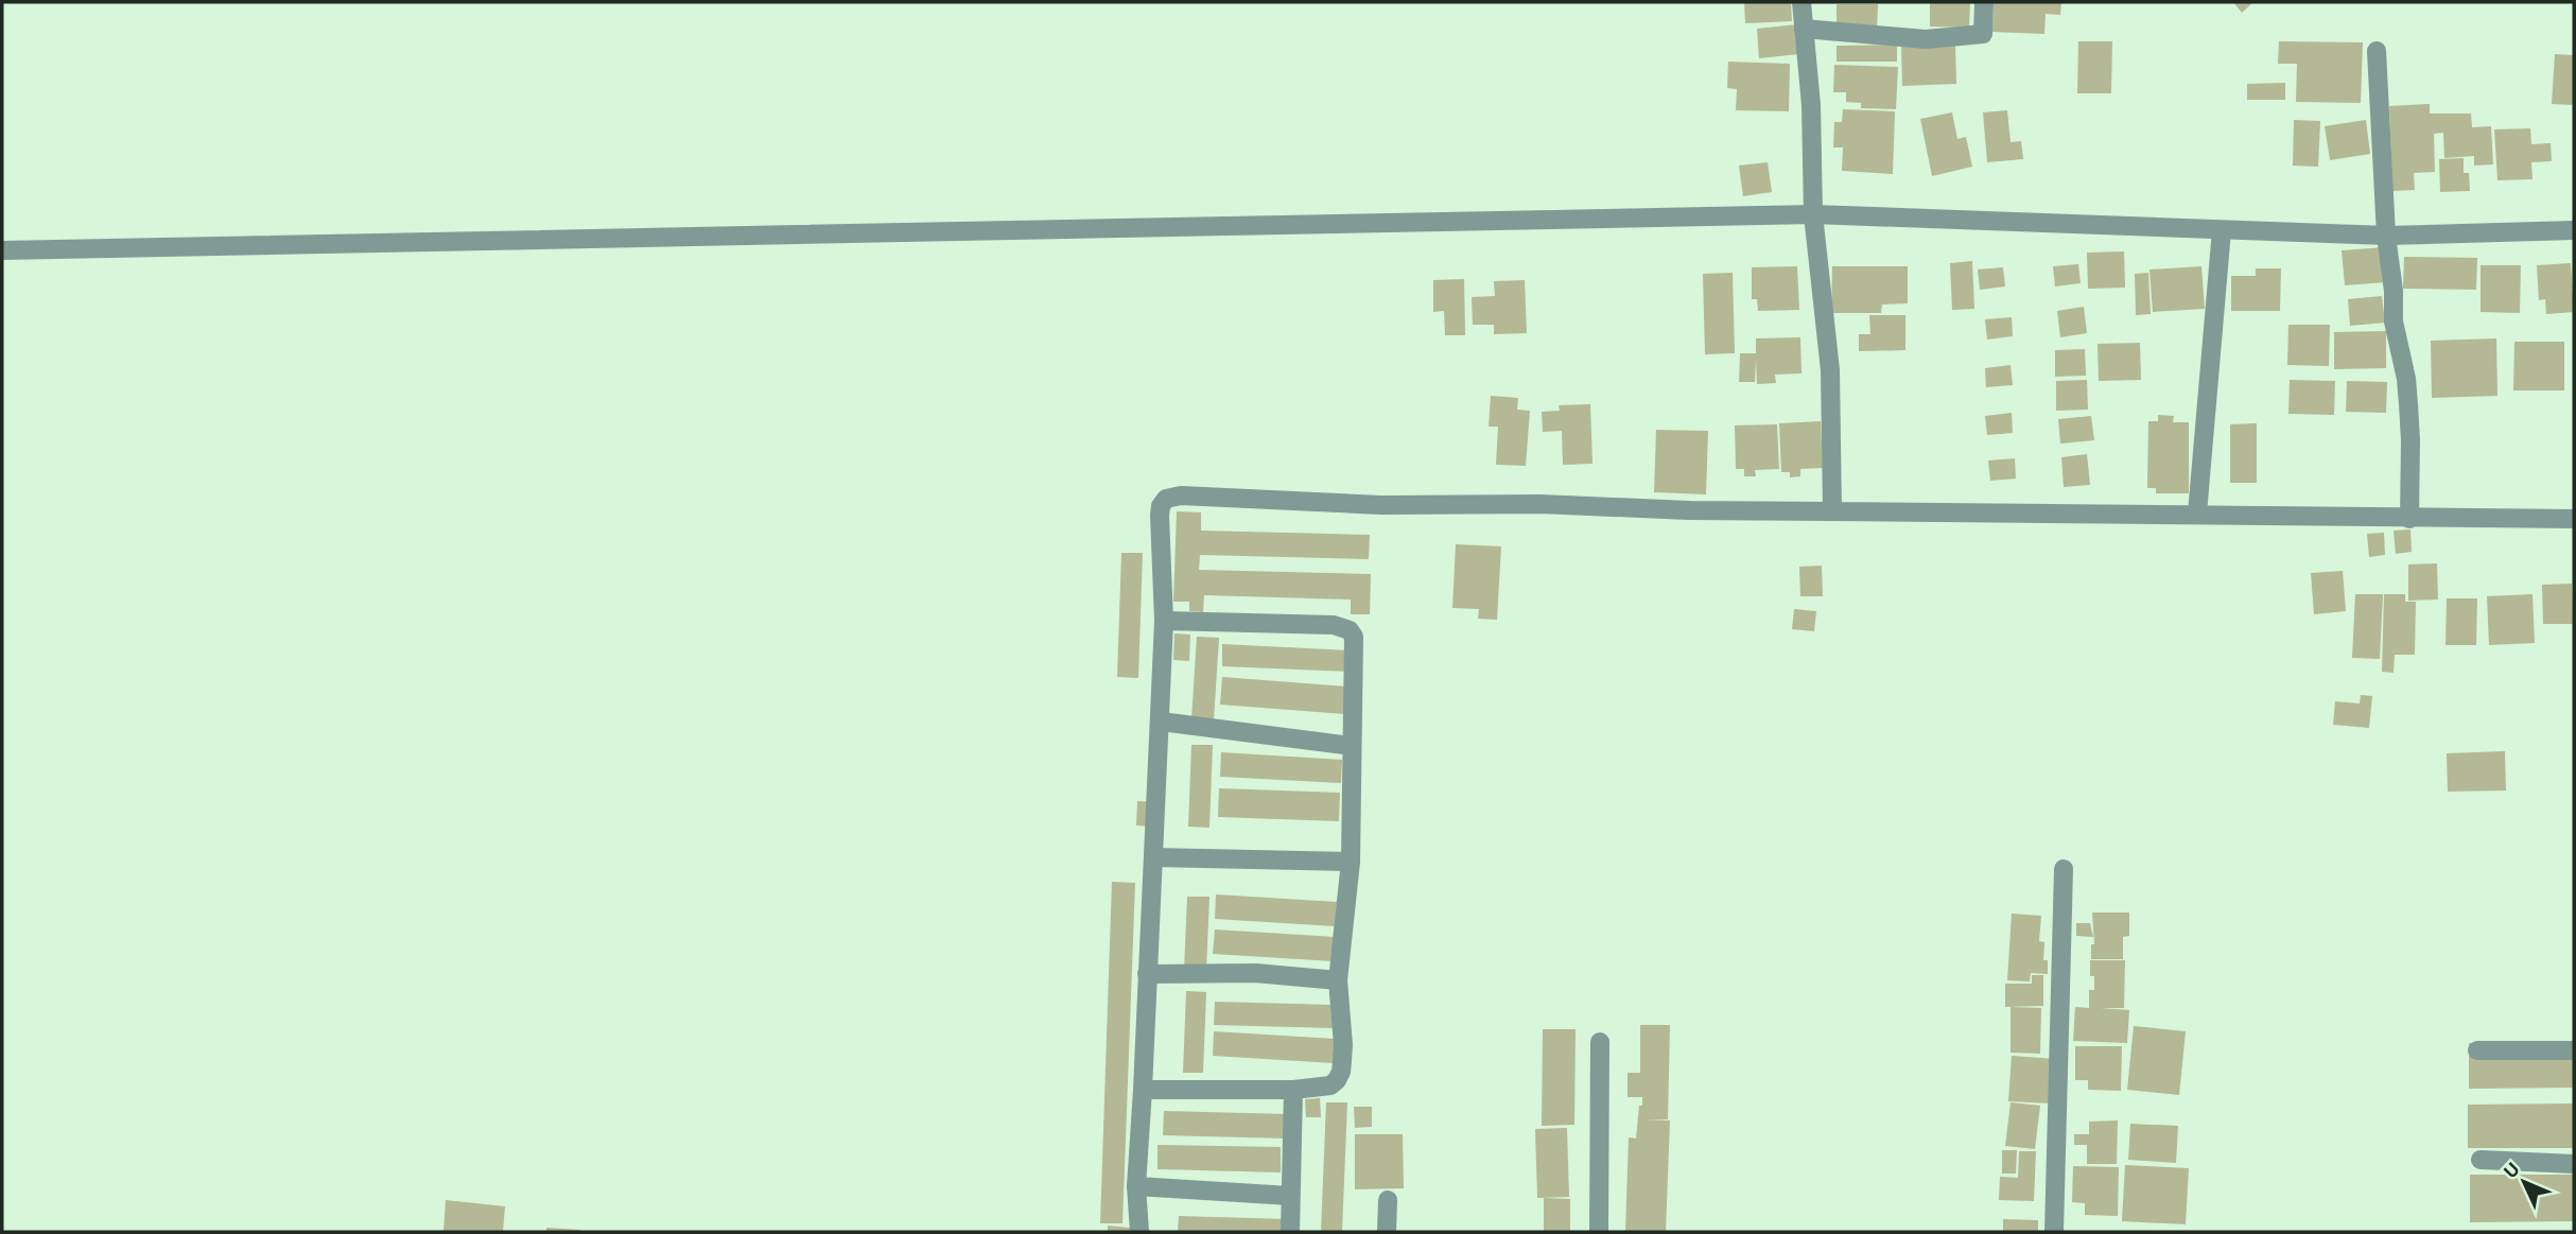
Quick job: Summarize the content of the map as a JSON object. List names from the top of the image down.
{
  "north": "top left"
}
